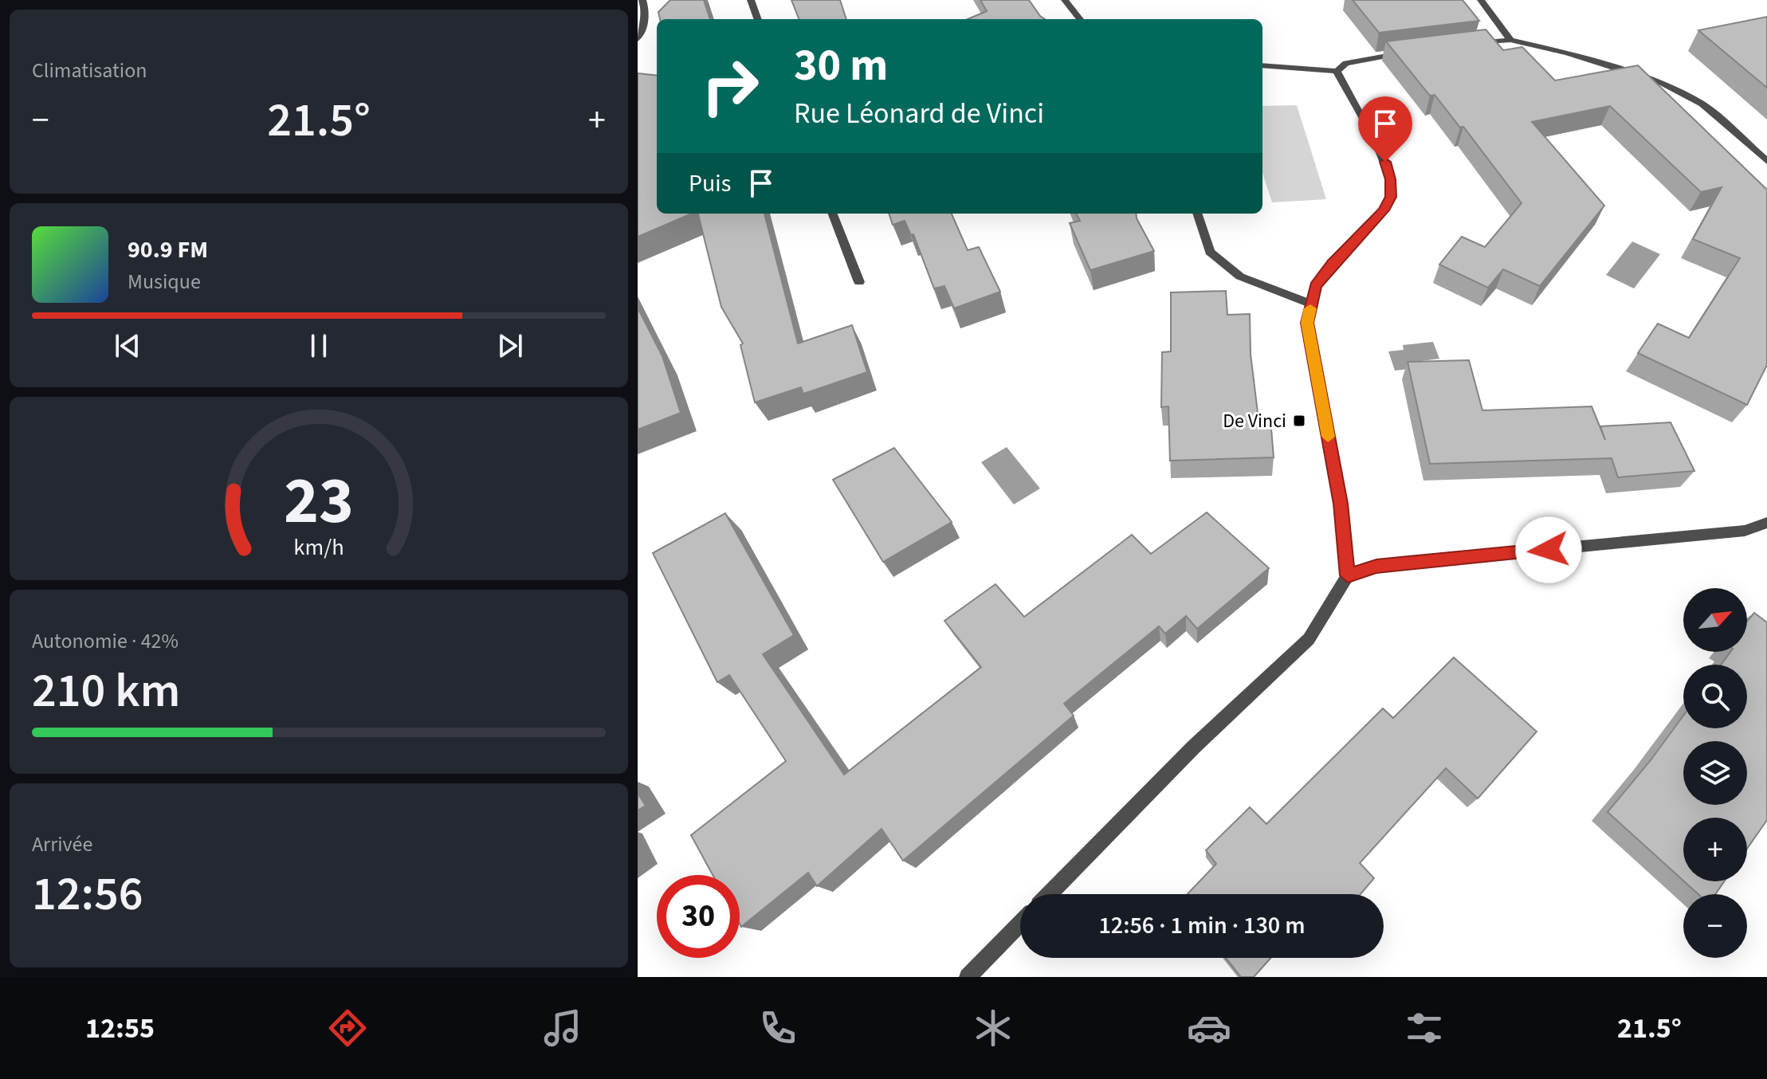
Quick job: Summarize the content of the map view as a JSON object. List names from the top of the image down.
{
  "places": {
    "transit": ["De Vinci"]
  },
  "north": "top right",
  "page": {
    "tile": [
      "Climatisation",
      ["Autonomie · 42%", "210 km"],
      ["Arrivée", "12:56"]
    ],
    "turn": ["30 m", "Rue Léonard de Vinci"],
    "heat": ["−", "21.5°", "+"],
    "then": "Puis",
    "song": ["90.9 FM", "Musique"],
    "map_buttons": ["+", "−"],
    "limit": "30",
    "trip": "12:56 · 1 min · 130 m",
    "tabs": ["12:55", "21.5°"],
    "gauge": ["23", "km/h"]
  }
}
